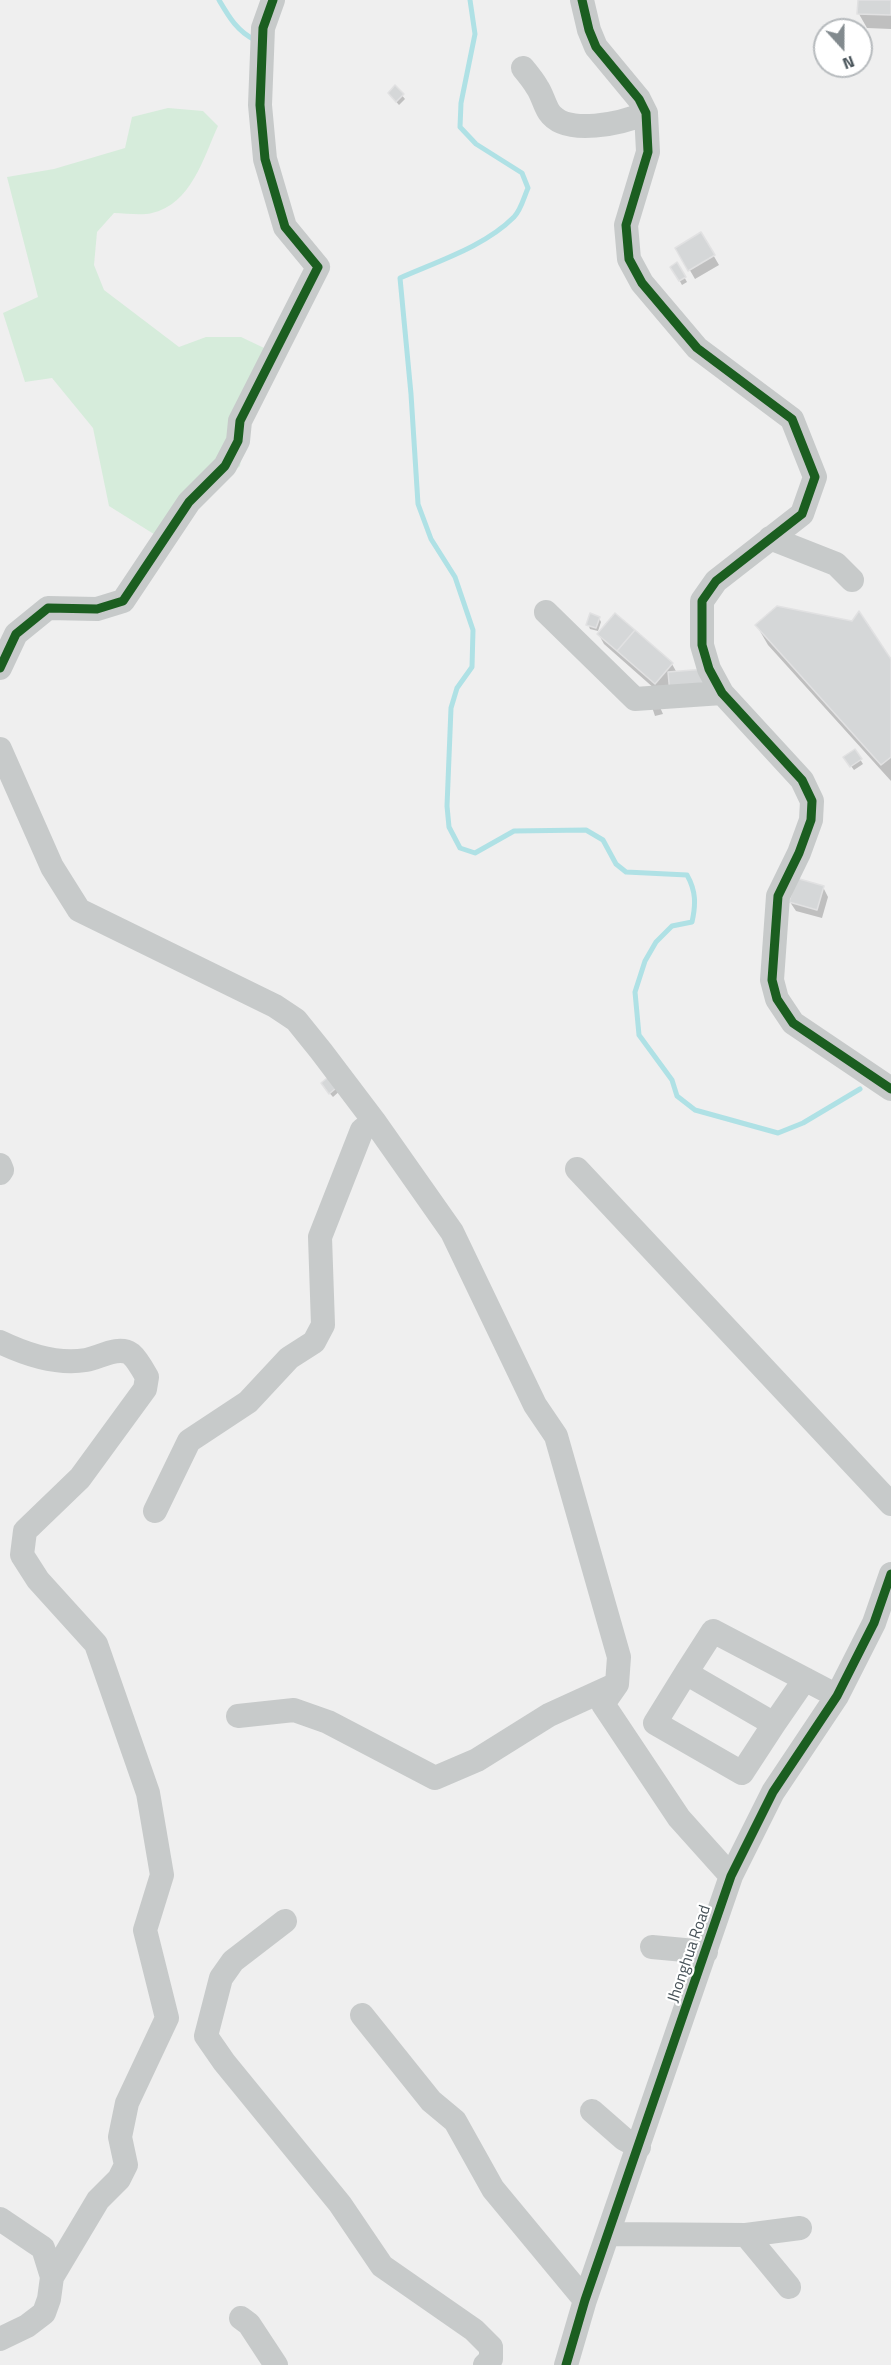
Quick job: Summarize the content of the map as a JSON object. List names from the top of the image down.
{
  "streets": {
    "street": ["Jhonghua Road"]
  },
  "north": "bottom"
}
